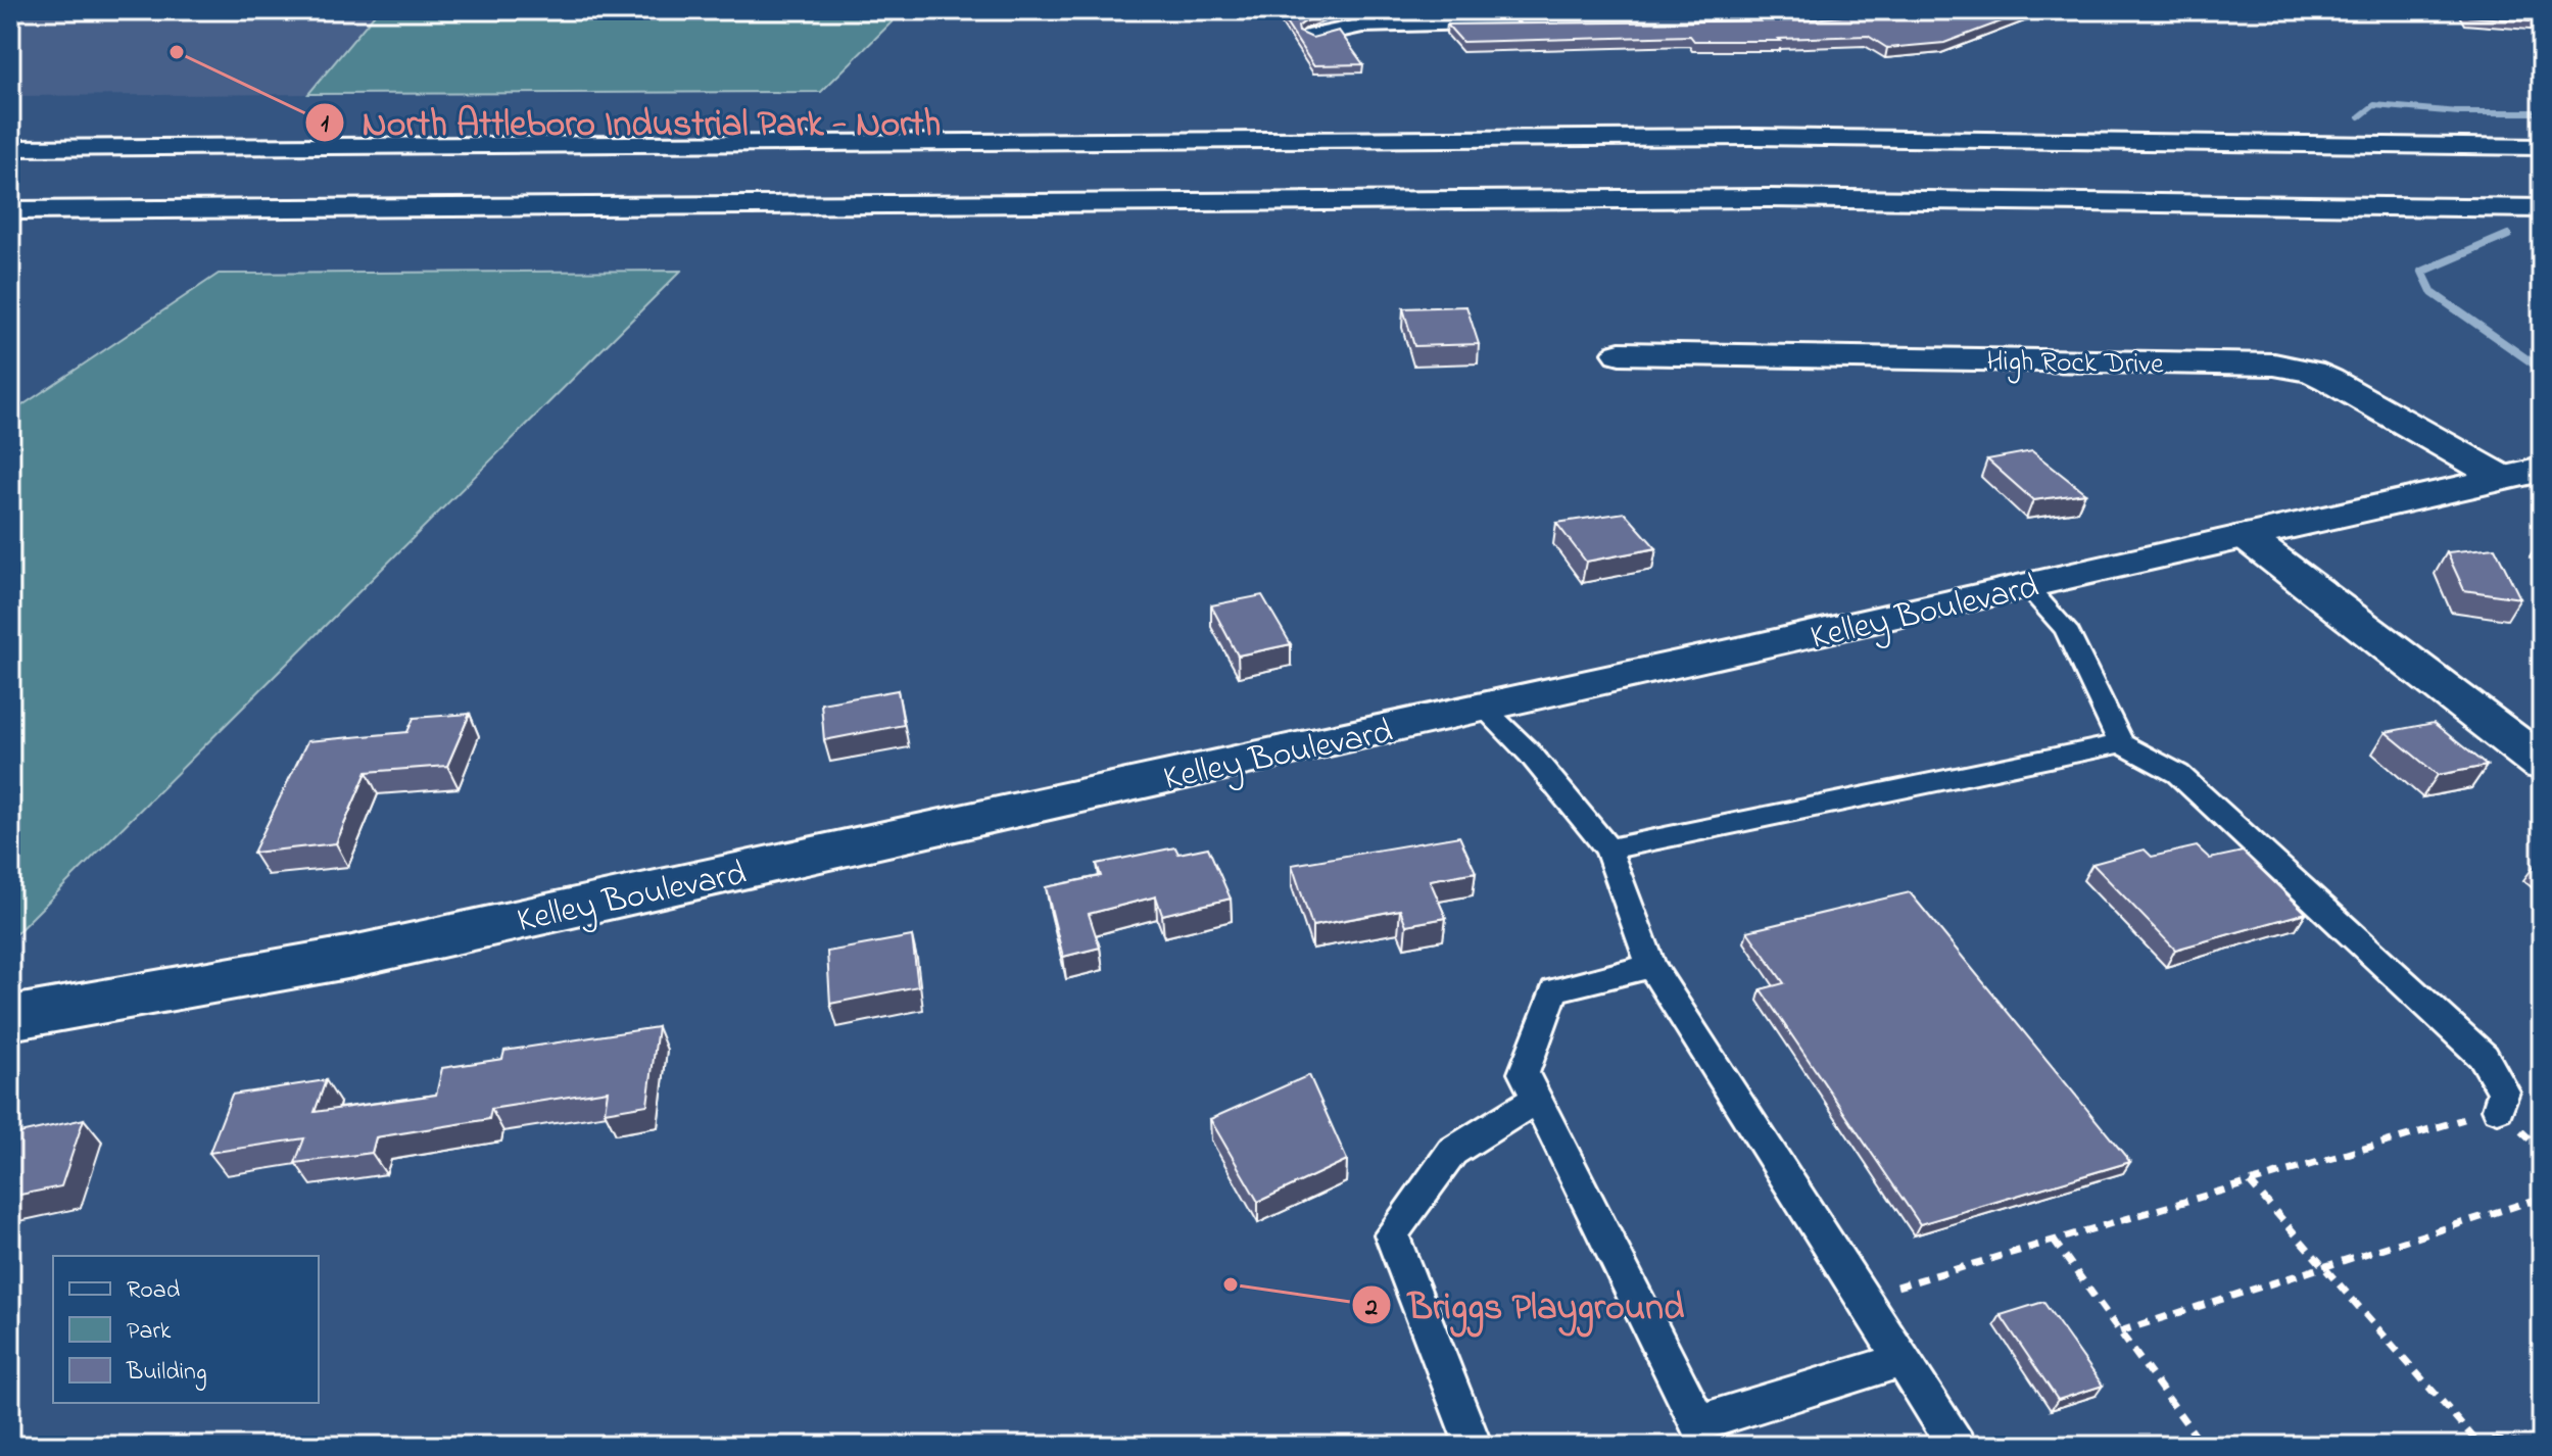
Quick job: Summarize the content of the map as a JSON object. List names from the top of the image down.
{
  "streets": {
    "main road": ["High Rock Drive", "Kelley Boulevard"]
  },
  "crossings": [
    ["High Rock Drive", "Kelley Boulevard"]
  ],
  "places": ["North Attleboro Industrial Park - North", "Briggs Playground"],
  "legend": ["Road", "Park", "Building"]
}
